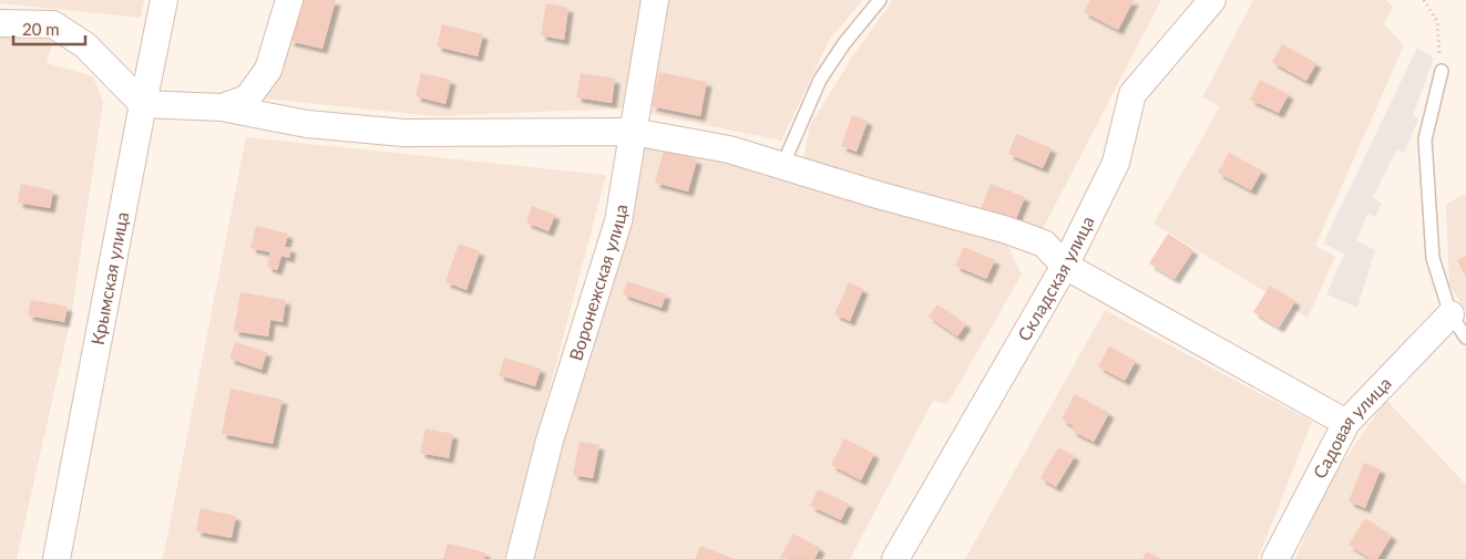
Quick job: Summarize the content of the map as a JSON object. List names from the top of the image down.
{
  "streets": {
    "street": [
      "Складская улица",
      "Крымская улица",
      "Воронежская улица",
      "Садовая улица"
    ]
  },
  "scale_bar": "20 m"
}
